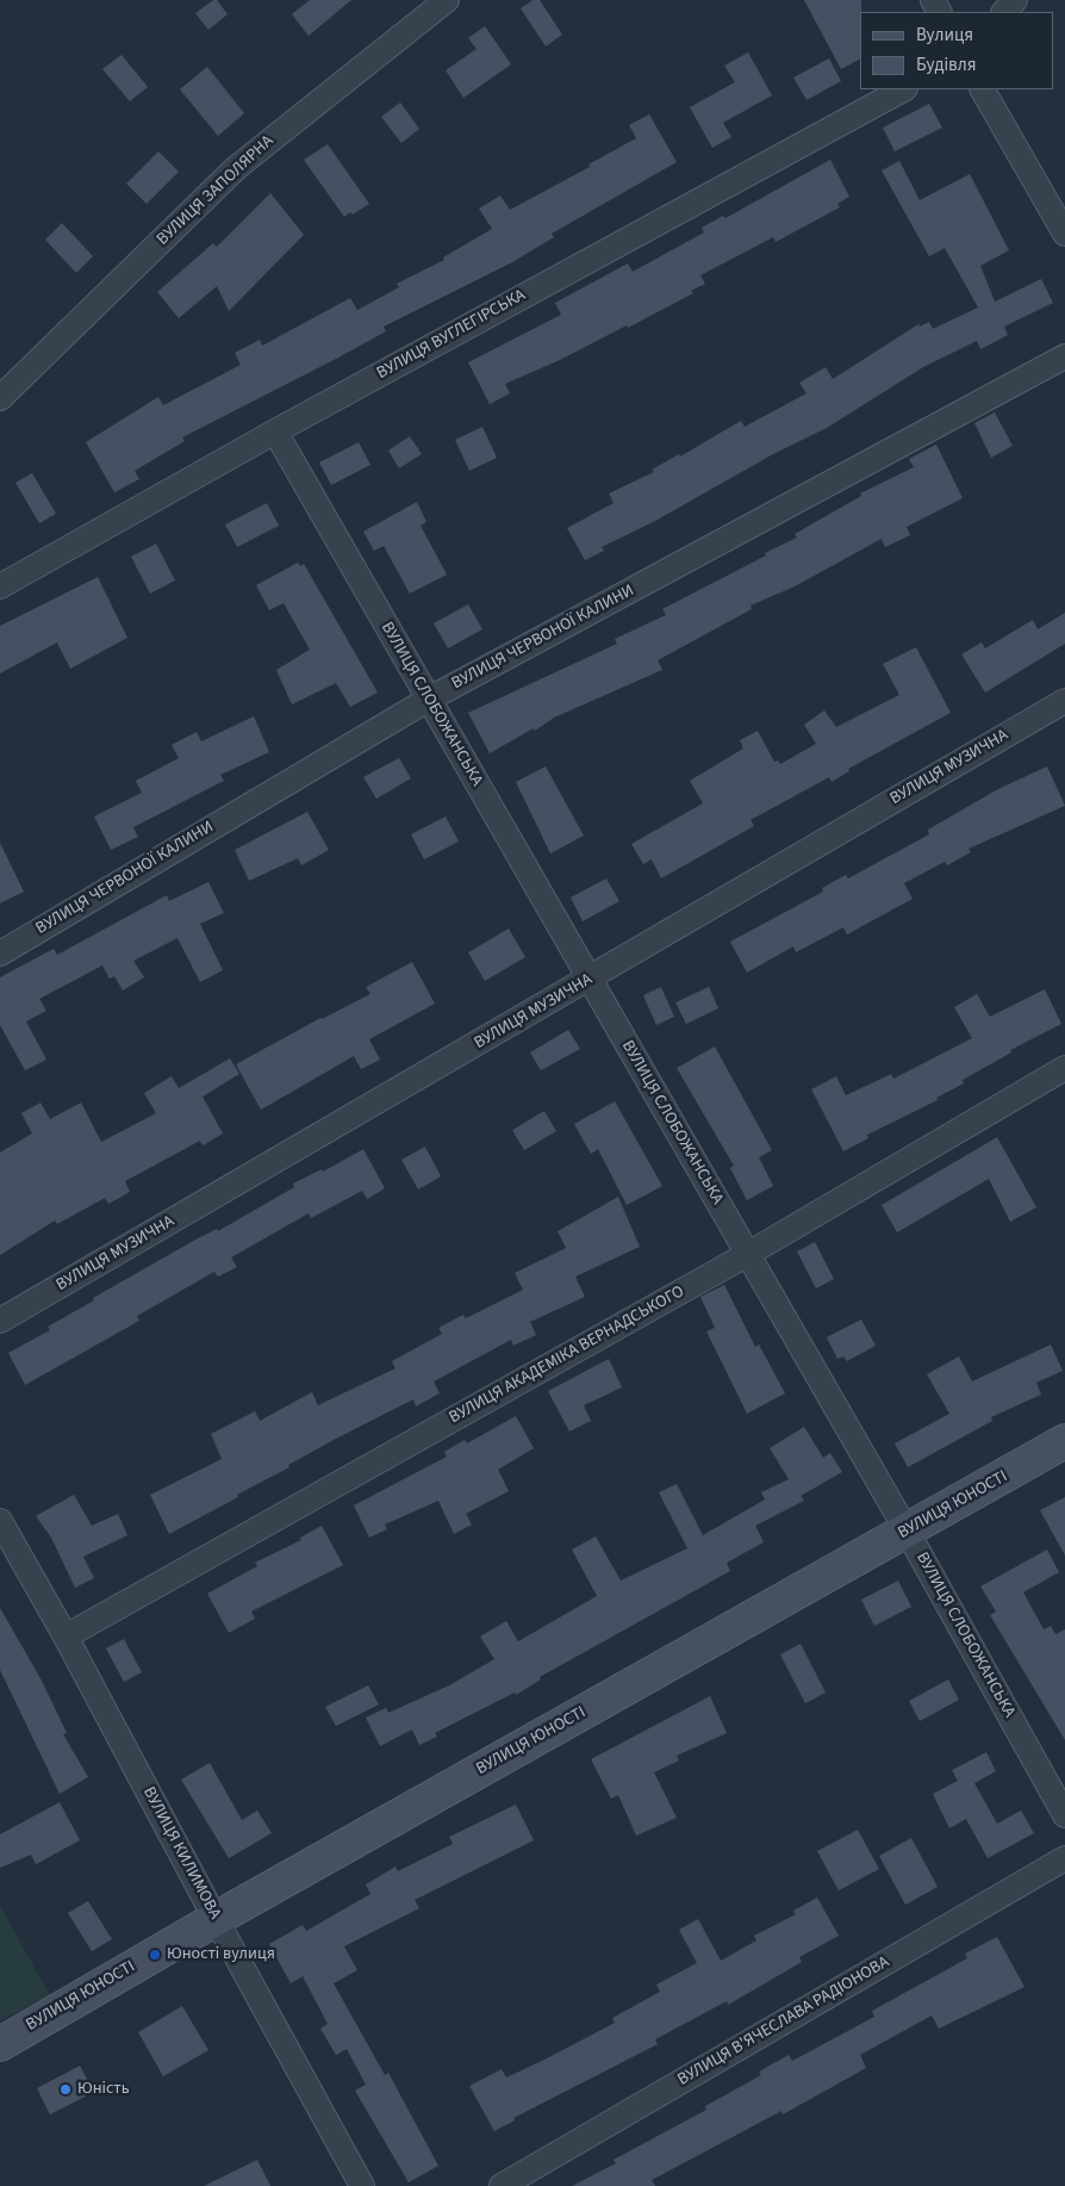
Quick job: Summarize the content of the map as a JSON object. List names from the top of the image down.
{
  "streets": {
    "street": [
      "ВУЛИЦЯ ЗАПОЛЯРНА",
      "ВУЛИЦЯ ВУГЛЕГІРСЬКА",
      "ВУЛИЦЯ ЧЕРВОНОЇ КАЛИНИ",
      "ВУЛИЦЯ СЛОБОЖАНСЬКА",
      "ВУЛИЦЯ МУЗИЧНА",
      "ВУЛИЦЯ АКАДЕМІКА ВЕРНАДСЬКОГО",
      "ВУЛИЦЯ ЮНОСТІ",
      "ВУЛИЦЯ КИЛИМОВА",
      "ВУЛИЦЯ В'ЯЧЕСЛАВА РАДІОНОВА"
    ]
  },
  "crossings": [
    ["ВУЛИЦЯ ВУГЛЕГІРСЬКА", "ВУЛИЦЯ СЛОБОЖАНСЬКА"],
    ["ВУЛИЦЯ ЧЕРВОНОЇ КАЛИНИ", "ВУЛИЦЯ СЛОБОЖАНСЬКА"],
    ["ВУЛИЦЯ СЛОБОЖАНСЬКА", "ВУЛИЦЯ МУЗИЧНА"],
    ["ВУЛИЦЯ СЛОБОЖАНСЬКА", "ВУЛИЦЯ АКАДЕМІКА ВЕРНАДСЬКОГО"],
    ["ВУЛИЦЯ СЛОБОЖАНСЬКА", "ВУЛИЦЯ ЮНОСТІ"],
    ["ВУЛИЦЯ АКАДЕМІКА ВЕРНАДСЬКОГО", "ВУЛИЦЯ КИЛИМОВА"],
    ["ВУЛИЦЯ ЮНОСТІ", "ВУЛИЦЯ КИЛИМОВА"]
  ],
  "places": ["Юності вулиця", "Юність"],
  "legend": ["Вулиця", "Будівля"]
}
